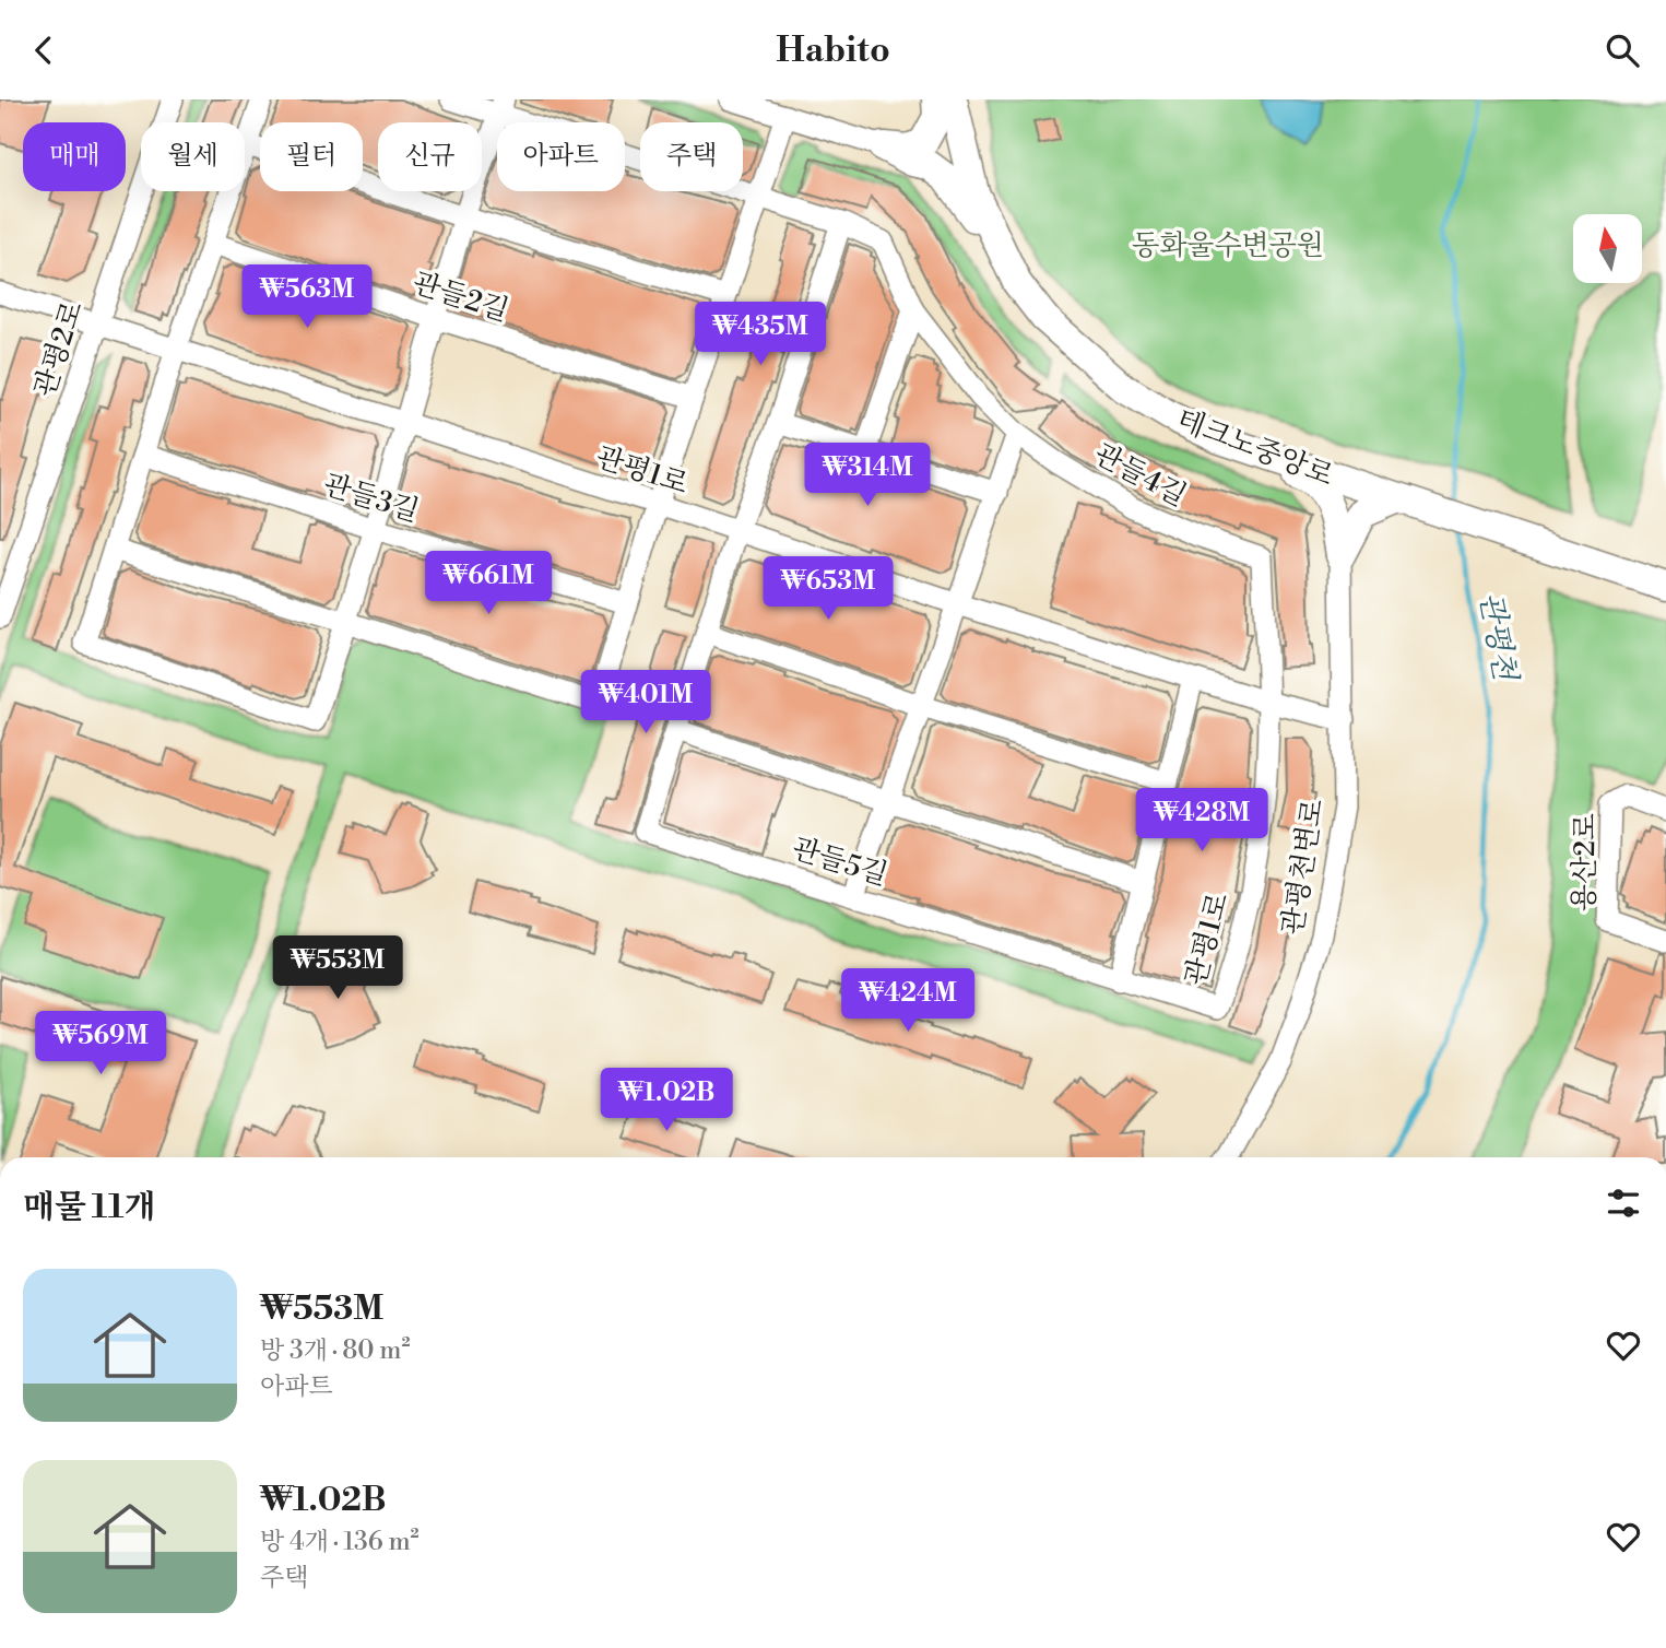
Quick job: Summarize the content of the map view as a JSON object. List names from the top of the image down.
{
  "streets": {
    "main road": ["테크노중앙로"],
    "street": [
      "관들2길",
      "관평2로",
      "관평1로",
      "관들4길",
      "관들3길",
      "관들5길",
      "용산2로",
      "관평천변로"
    ]
  },
  "crossings": [
    ["관평2로", "관평1로"],
    ["관평1로", "관들4길"],
    ["관평1로", "관들5길"],
    ["관평1로", "관평천변로"]
  ],
  "water": ["관평천"],
  "parks": ["동화울수변공원"],
  "north": "top",
  "page": {
    "header": "Habito",
    "chip": [
      "매매",
      "월세",
      "필터",
      "신규",
      "아파트",
      "주택"
    ],
    "price": [
      "₩563M",
      "₩435M",
      "₩314M",
      "₩661M",
      "₩653M",
      "₩401M",
      "₩428M",
      "₩553M",
      "₩424M",
      "₩569M",
      "₩1.02B"
    ],
    "heading": "매물 11개",
    "list": [
      {
        "name": "₩553M",
        "note": "방 3개 · 80 m² · 아파트"
      },
      {
        "name": "₩1.02B",
        "note": "방 4개 · 136 m² · 주택"
      }
    ]
  }
}
